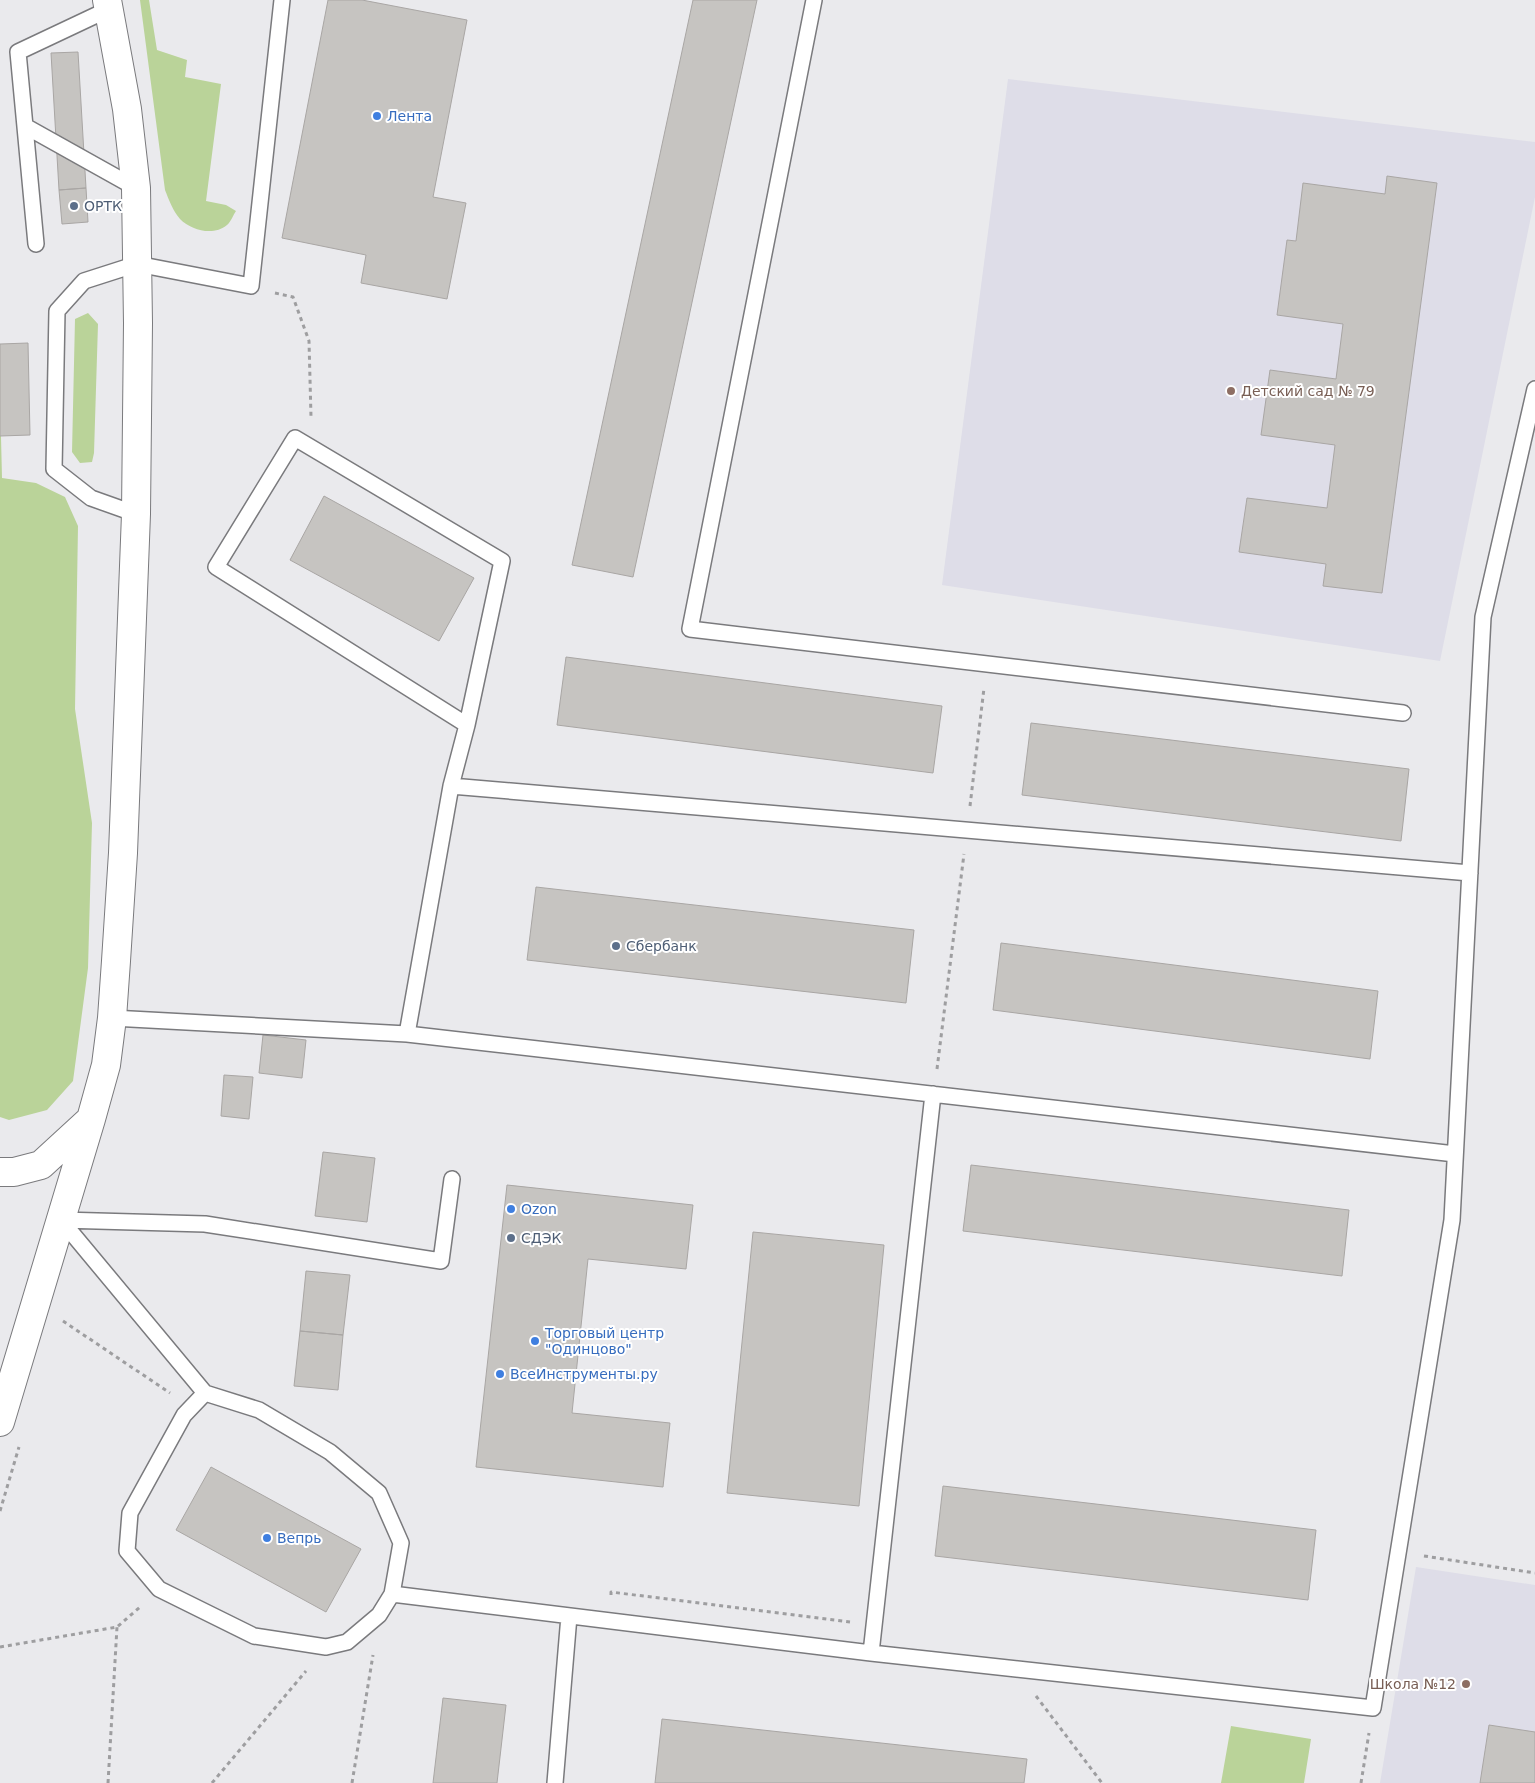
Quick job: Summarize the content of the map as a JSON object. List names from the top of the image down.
{
  "places": [
    "Лента",
    "ОРТК",
    "Детский сад № 79",
    "Сбербанк",
    "Ozon",
    "СДЭК",
    "Торговый центр \"Одинцово\"",
    "ВсеИнструменты.ру",
    "Вепрь",
    "Школа №12"
  ]
}
